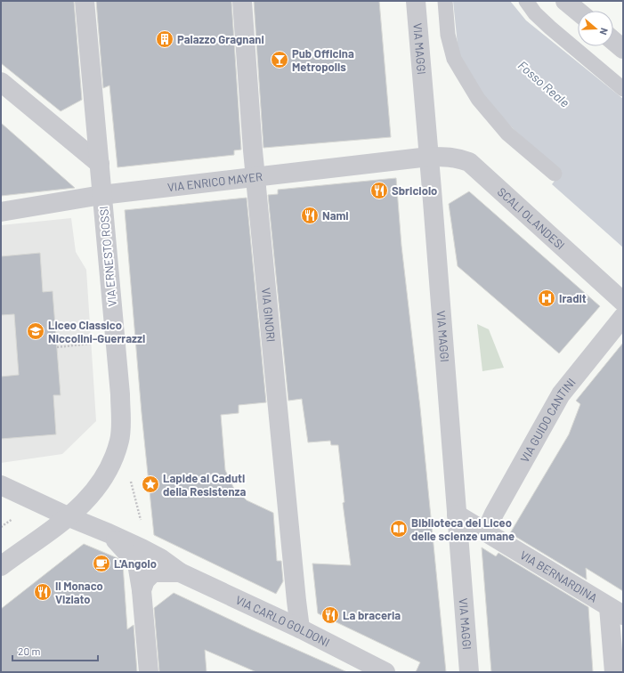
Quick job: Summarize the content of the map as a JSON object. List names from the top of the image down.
{
  "streets": {
    "street": [
      "VIA MAGGI",
      "VIA ENRICO MAYER",
      "SCALI OLANDESI",
      "VIA ERNESTO ROSSI",
      "VIA GINORI",
      "VIA GUIDO CANTINI",
      "VIA BERNARDINA",
      "VIA CARLO GOLDONI"
    ]
  },
  "crossings": [
    ["VIA MAGGI", "VIA ENRICO MAYER"],
    ["VIA MAGGI", "SCALI OLANDESI"],
    ["VIA MAGGI", "VIA BERNARDINA"],
    ["VIA ENRICO MAYER", "SCALI OLANDESI"],
    ["VIA ENRICO MAYER", "VIA ERNESTO ROSSI"],
    ["VIA ENRICO MAYER", "VIA GINORI"],
    ["VIA GINORI", "VIA CARLO GOLDONI"],
    ["VIA GUIDO CANTINI", "VIA BERNARDINA"]
  ],
  "water": ["Fosso Reale"],
  "places": {
    "building": ["Palazzo Gragnani"],
    "bar": ["Pub Officina Metropolis"],
    "restaurant": [
      "Sbriciolo",
      "Nami",
      "Il Monaco Viziato",
      "La braceria"
    ],
    "hospital": ["Iradit"],
    "school or university": ["Liceo Classico Niccolini-Guerrazzi"],
    "place": ["Lapide ai Caduti della Resistenza"],
    "library": ["Biblioteca del Liceo delle scienze umane"],
    "cafe": ["L'Angolo"]
  },
  "scale_bar": "20 m",
  "north": "right"
}
